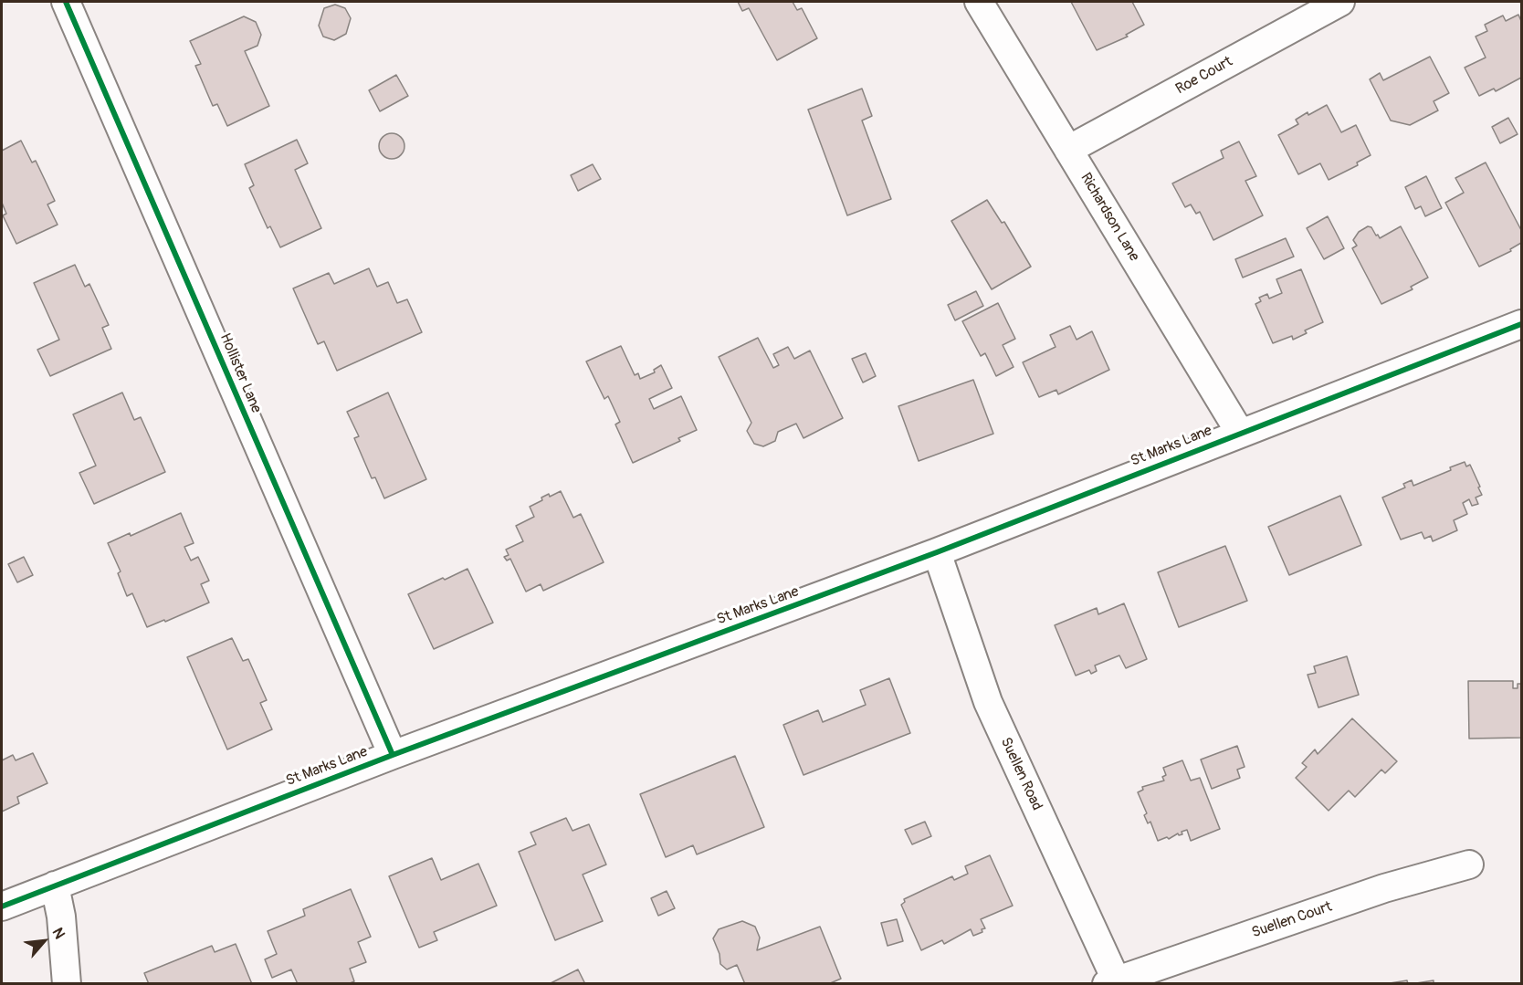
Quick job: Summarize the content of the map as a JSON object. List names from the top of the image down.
{
  "streets": {
    "street": [
      "Roe Court",
      "Richardson Lane",
      "Hollister Lane",
      "St Marks Lane",
      "Suellen Road",
      "Suellen Court"
    ]
  },
  "crossings": [
    ["Roe Court", "Richardson Lane"],
    ["Richardson Lane", "St Marks Lane"],
    ["Hollister Lane", "St Marks Lane"],
    ["St Marks Lane", "Suellen Road"],
    ["Suellen Road", "Suellen Court"]
  ],
  "north": "top right"
}
